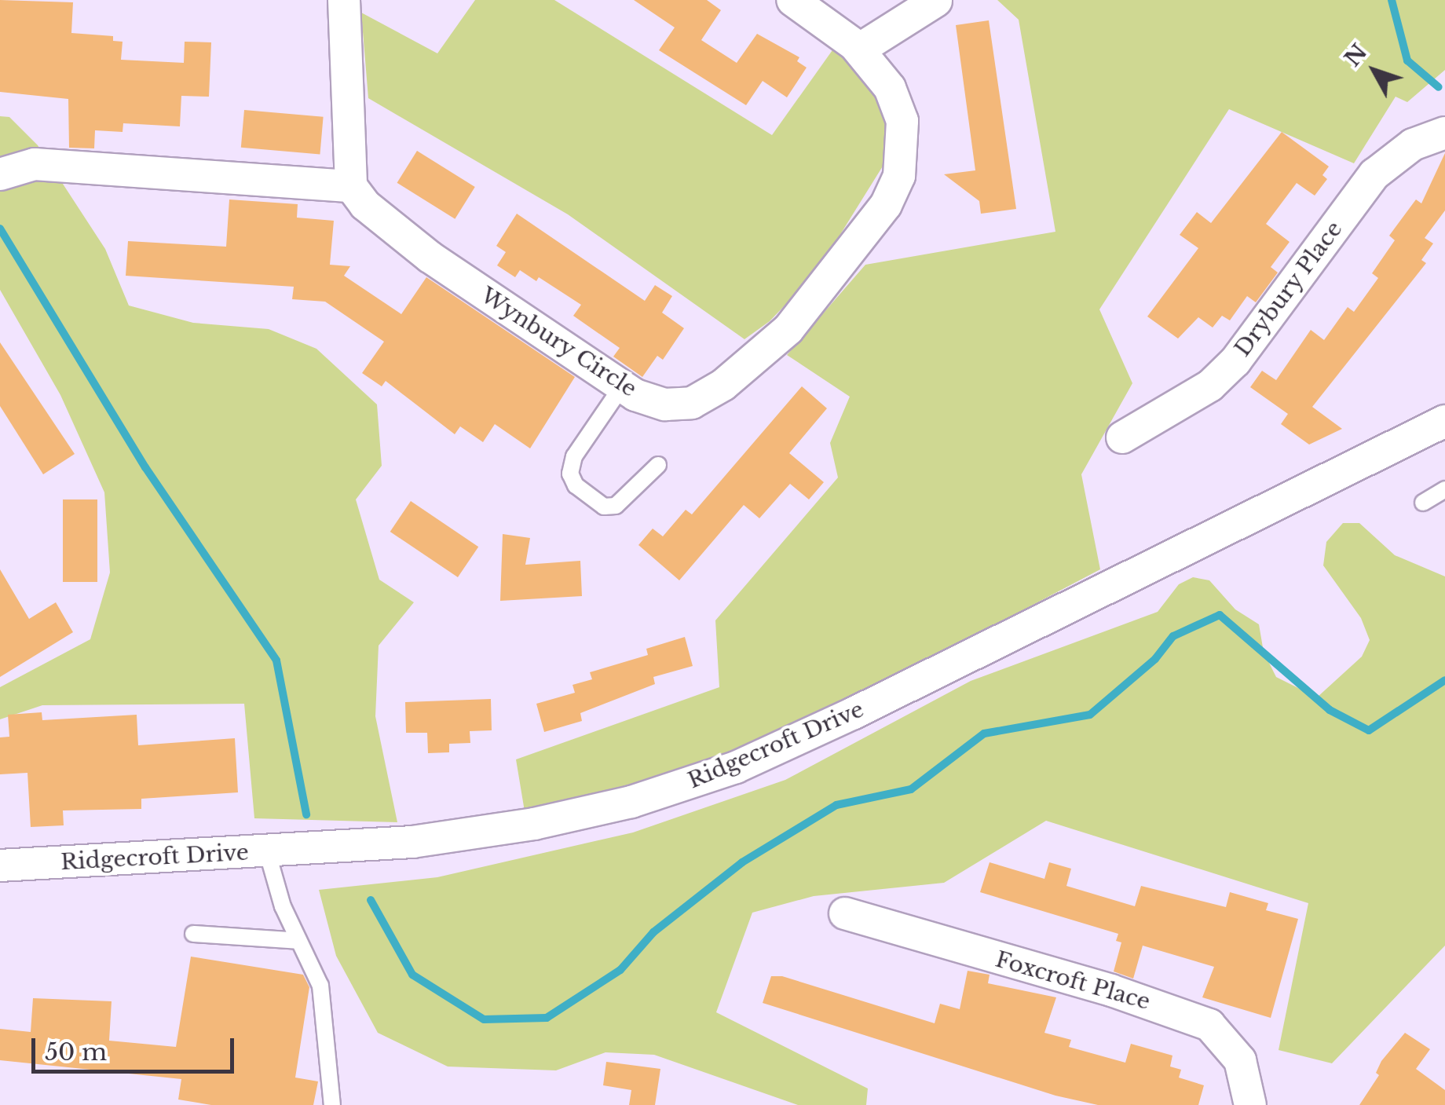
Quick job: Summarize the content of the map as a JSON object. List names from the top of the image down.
{
  "streets": {
    "street": [
      "Drybury Place",
      "Wynbury Circle",
      "Ridgecroft Drive",
      "Foxcroft Place"
    ]
  },
  "scale_bar": "50 m",
  "north": "top left"
}
